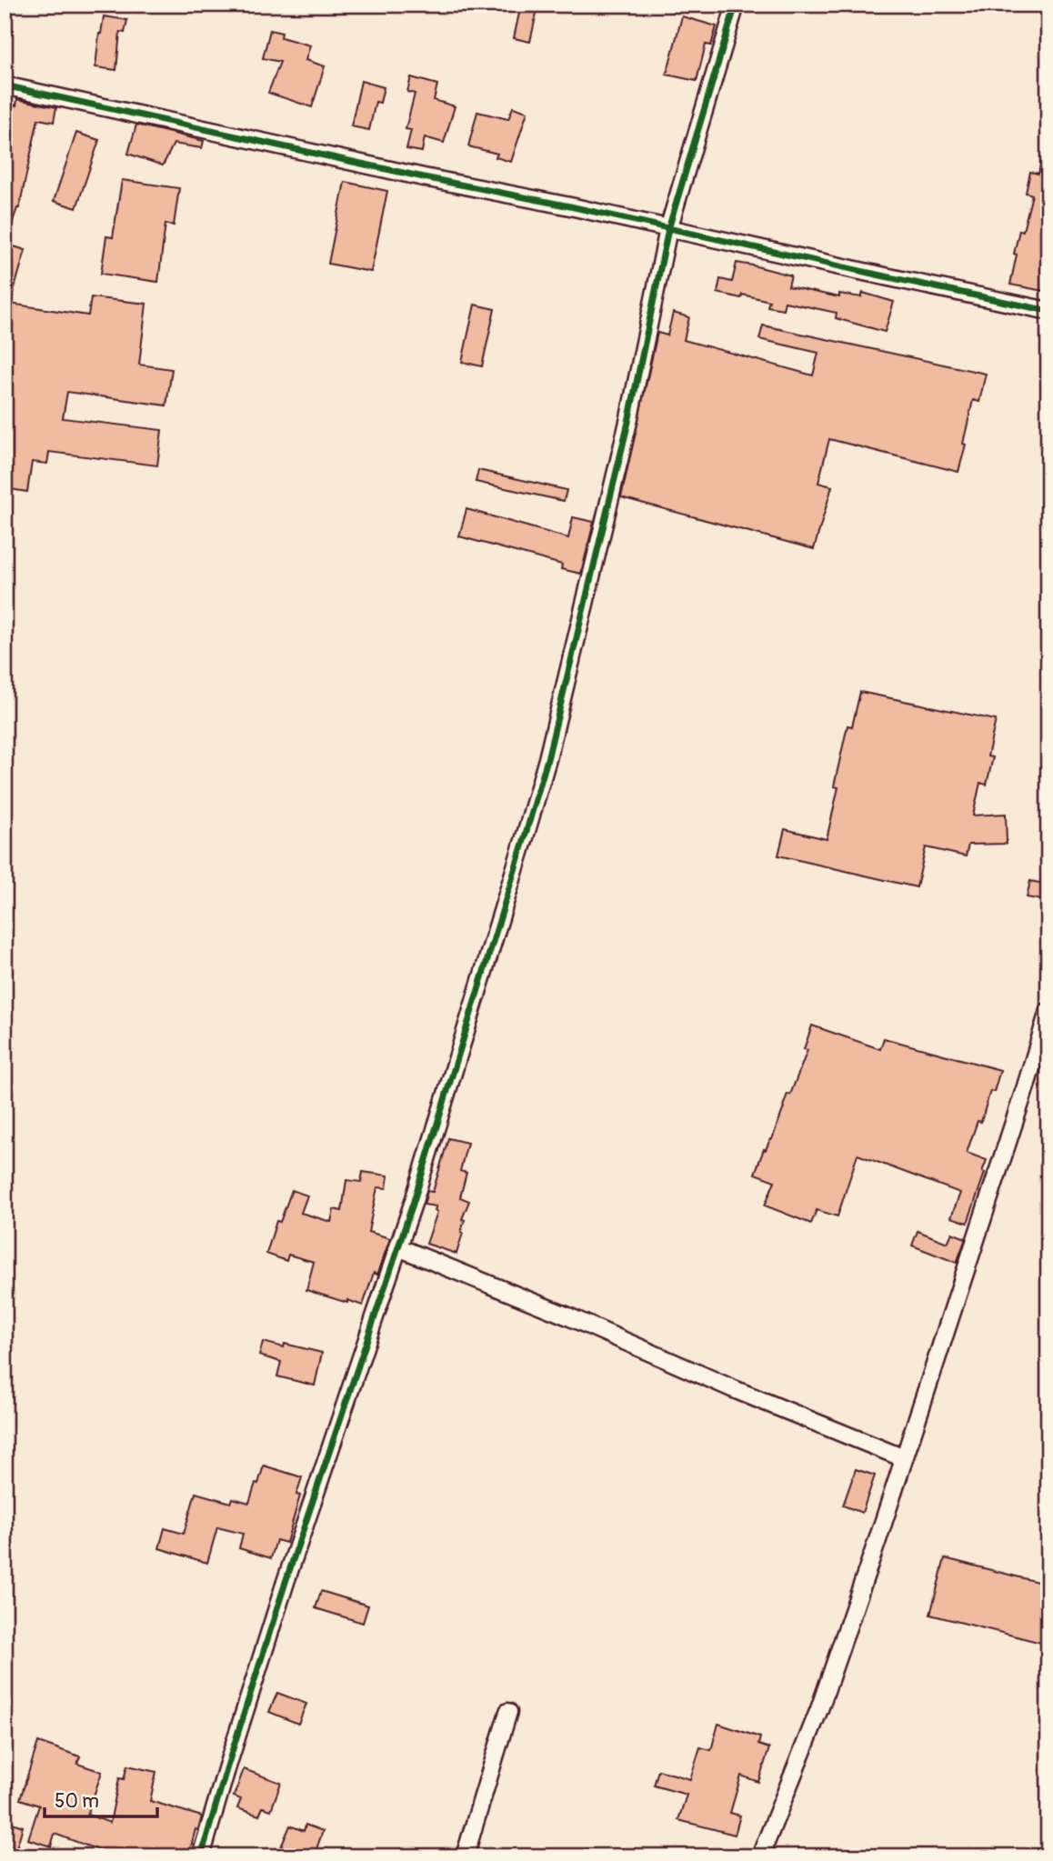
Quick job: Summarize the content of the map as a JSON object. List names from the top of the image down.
{
  "scale_bar": "50 m"
}
